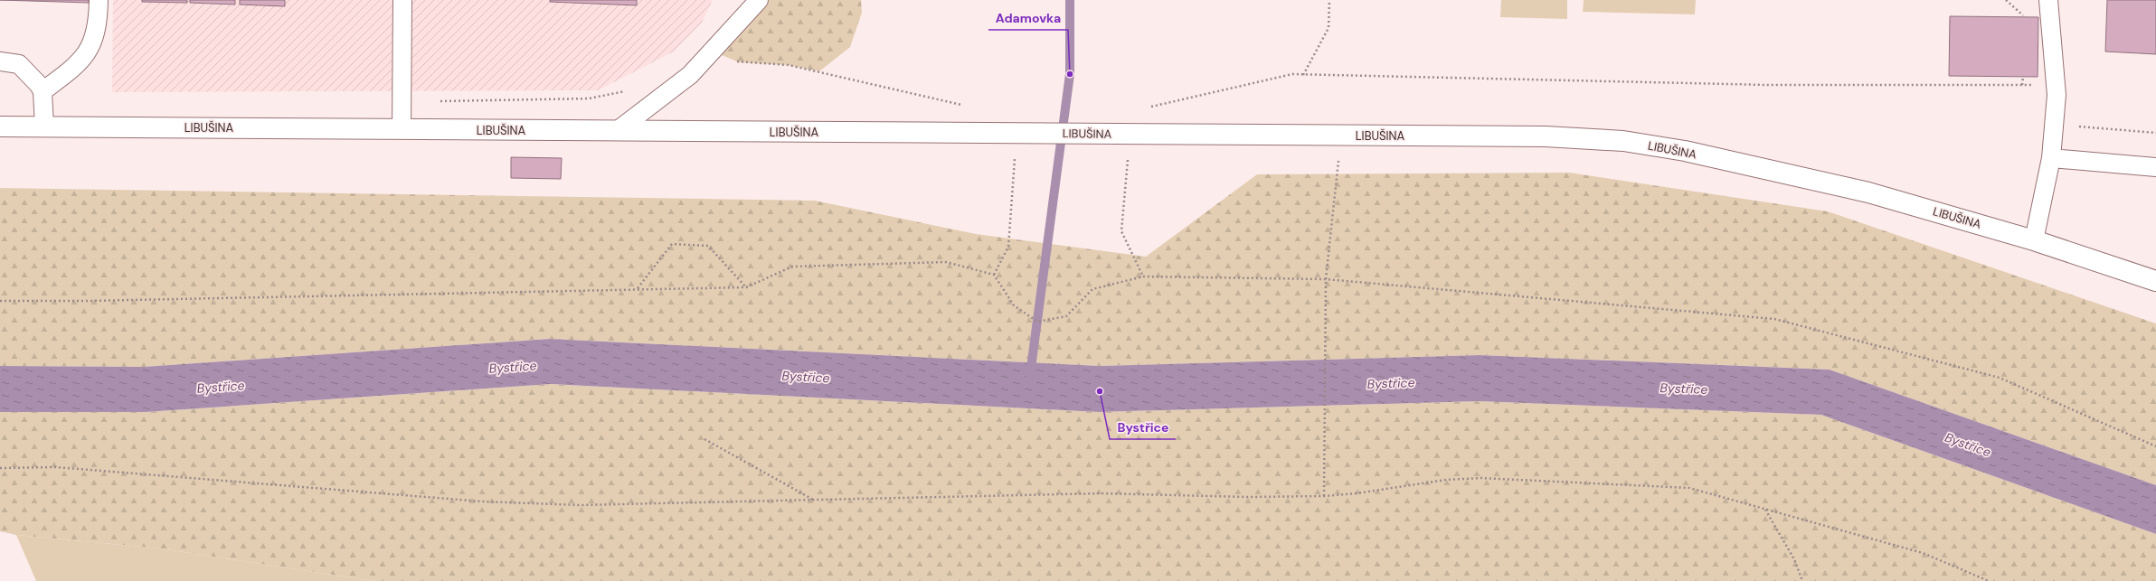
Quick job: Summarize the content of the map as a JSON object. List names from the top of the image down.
{
  "streets": {
    "street": ["LIBUŠINA"]
  },
  "water": ["Bystřice"],
  "places": ["Adamovka", "Bystřice"]
}
